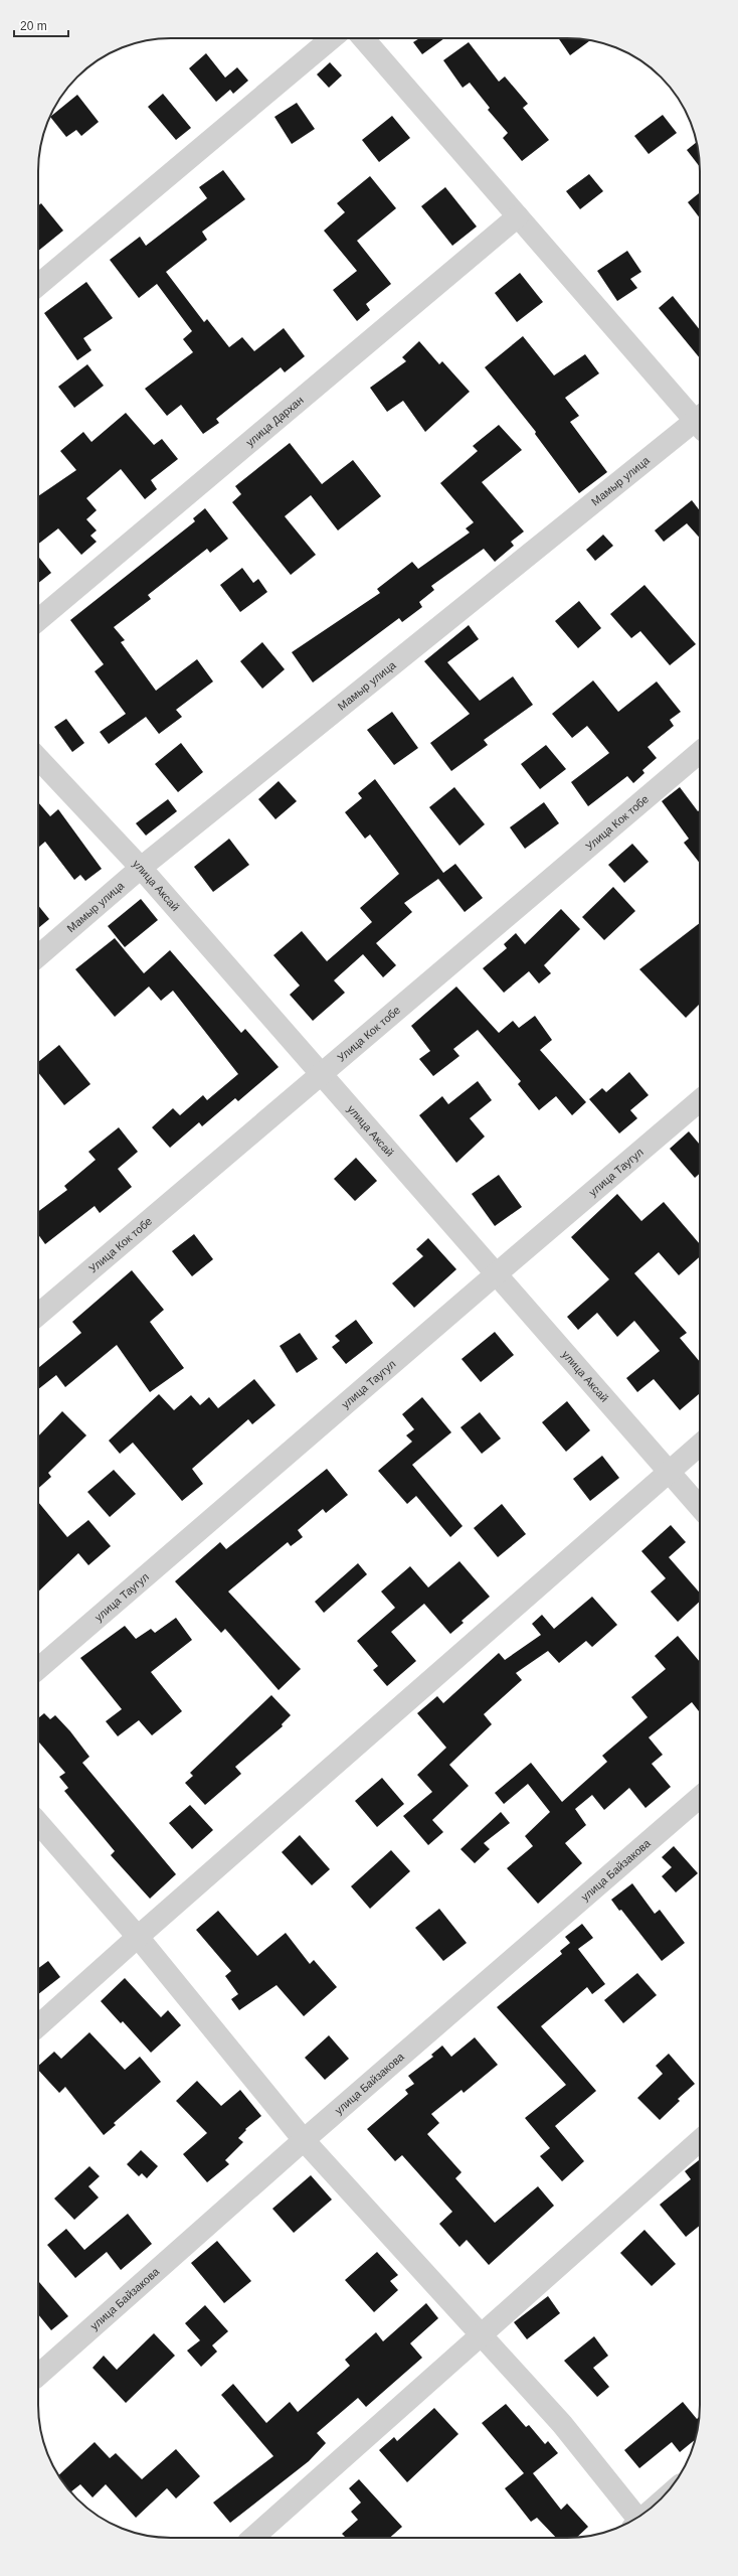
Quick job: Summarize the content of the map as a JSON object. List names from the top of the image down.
{
  "streets": {
    "street": [
      "улица Дархан",
      "Мамыр улица",
      "Улица Кок тобе",
      "улица Аксай",
      "улица Таугул",
      "улица Байзакова"
    ]
  },
  "crossings": [
    ["Мамыр улица", "улица Аксай"],
    ["Улица Кок тобе", "улица Аксай"],
    ["улица Аксай", "улица Таугул"]
  ],
  "scale_bar": "20 m"
}
